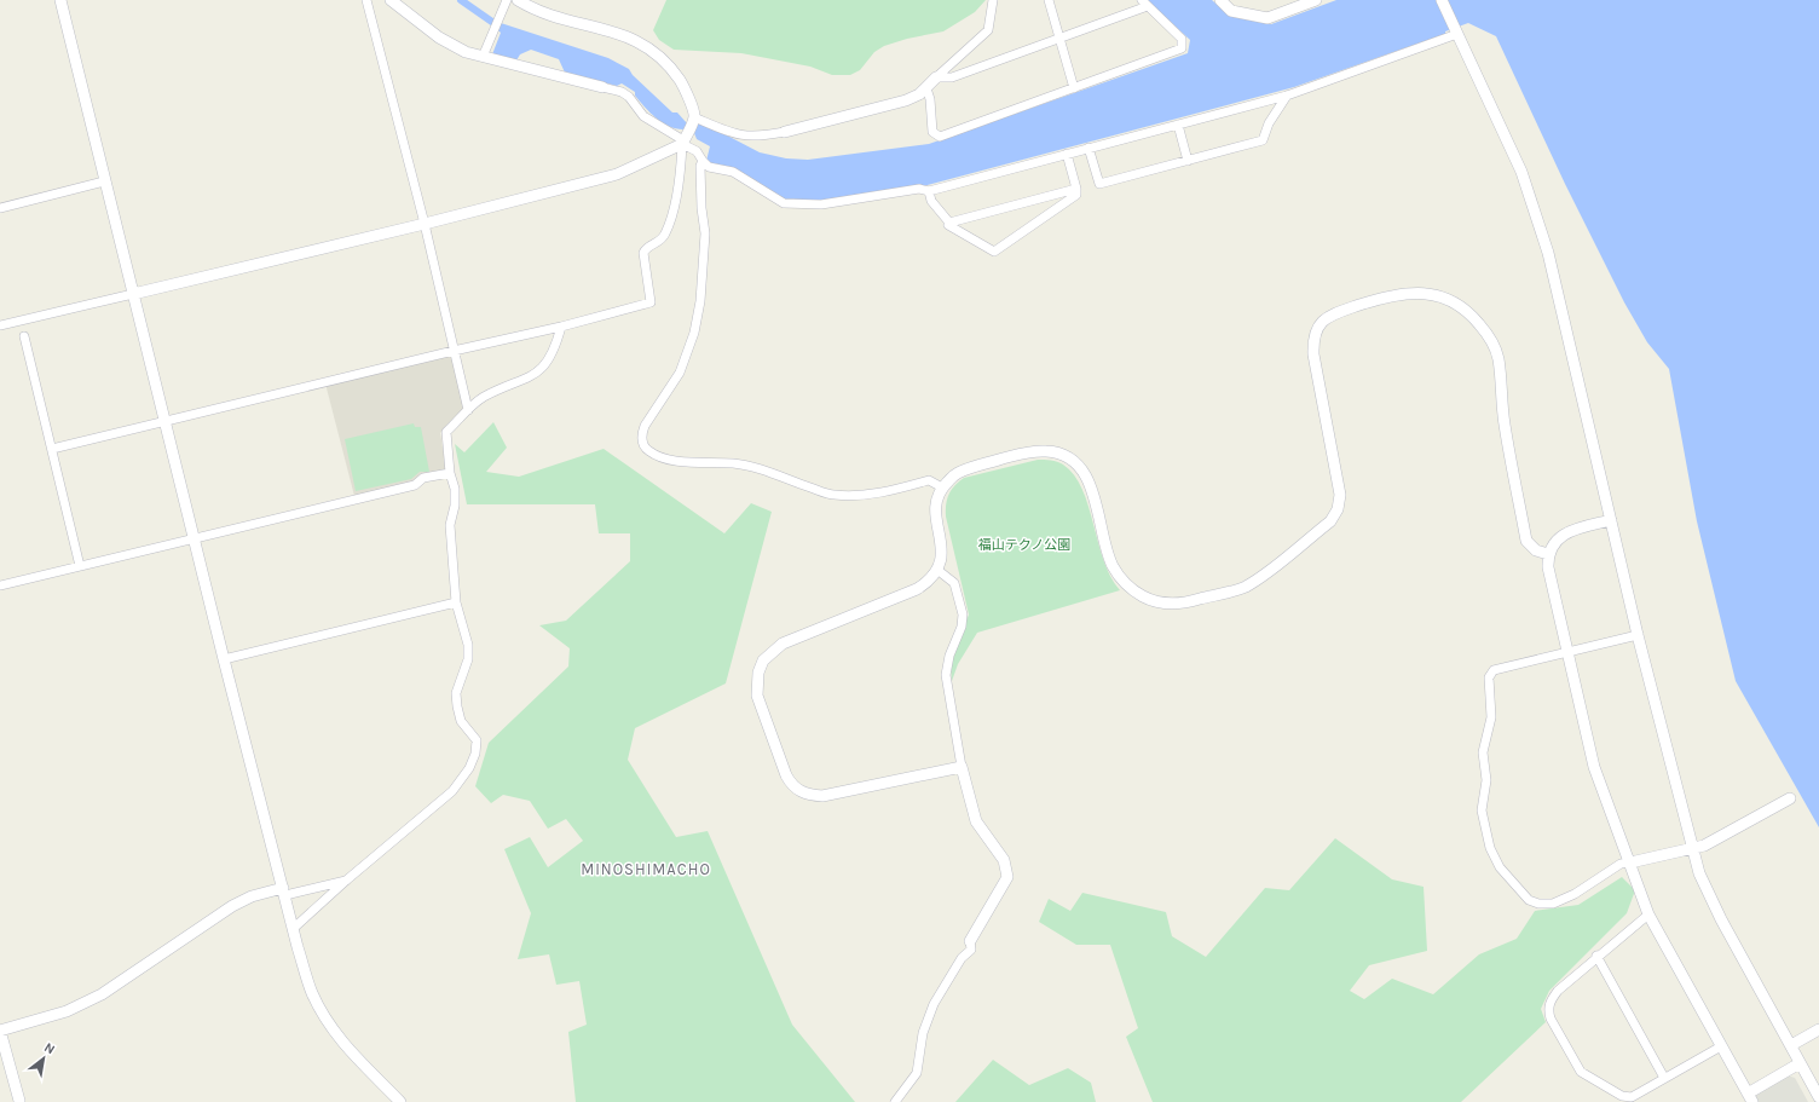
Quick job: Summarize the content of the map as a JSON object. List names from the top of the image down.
{
  "districts": ["MINOSHIMACHO"],
  "parks": ["福山テクノ公園"],
  "north": "top right"
}
